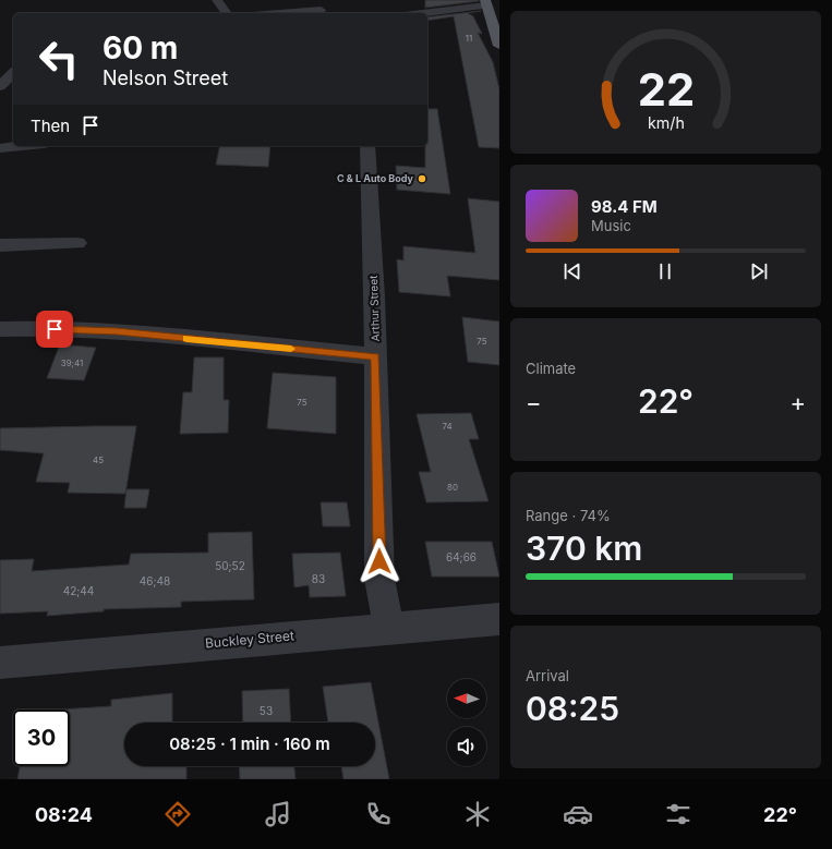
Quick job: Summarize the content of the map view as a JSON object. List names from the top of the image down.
{
  "streets": {
    "street": ["Arthur Street", "Buckley Street"]
  },
  "crossings": [
    ["Arthur Street", "Buckley Street"]
  ],
  "places": ["C & L Auto Body"],
  "house_numbers": [
    "11",
    "75",
    "39;41",
    "75",
    "74",
    "45",
    "80",
    "64;66",
    "50;52",
    "83",
    "46;48",
    "42;44",
    "53"
  ],
  "north": "left",
  "page": {
    "turn": ["60 m", "Nelson Street"],
    "then": "Then",
    "song": ["98.4 FM", "Music"],
    "tile": [
      "Climate",
      ["Range · 74%", "370 km"],
      ["Arrival", "08:25"]
    ],
    "heat": ["−", "22°", "+"],
    "limit": "30",
    "trip": "08:25 · 1 min · 160 m",
    "tabs": ["08:24", "22°"],
    "gauge": ["22", "km/h"]
  }
}
